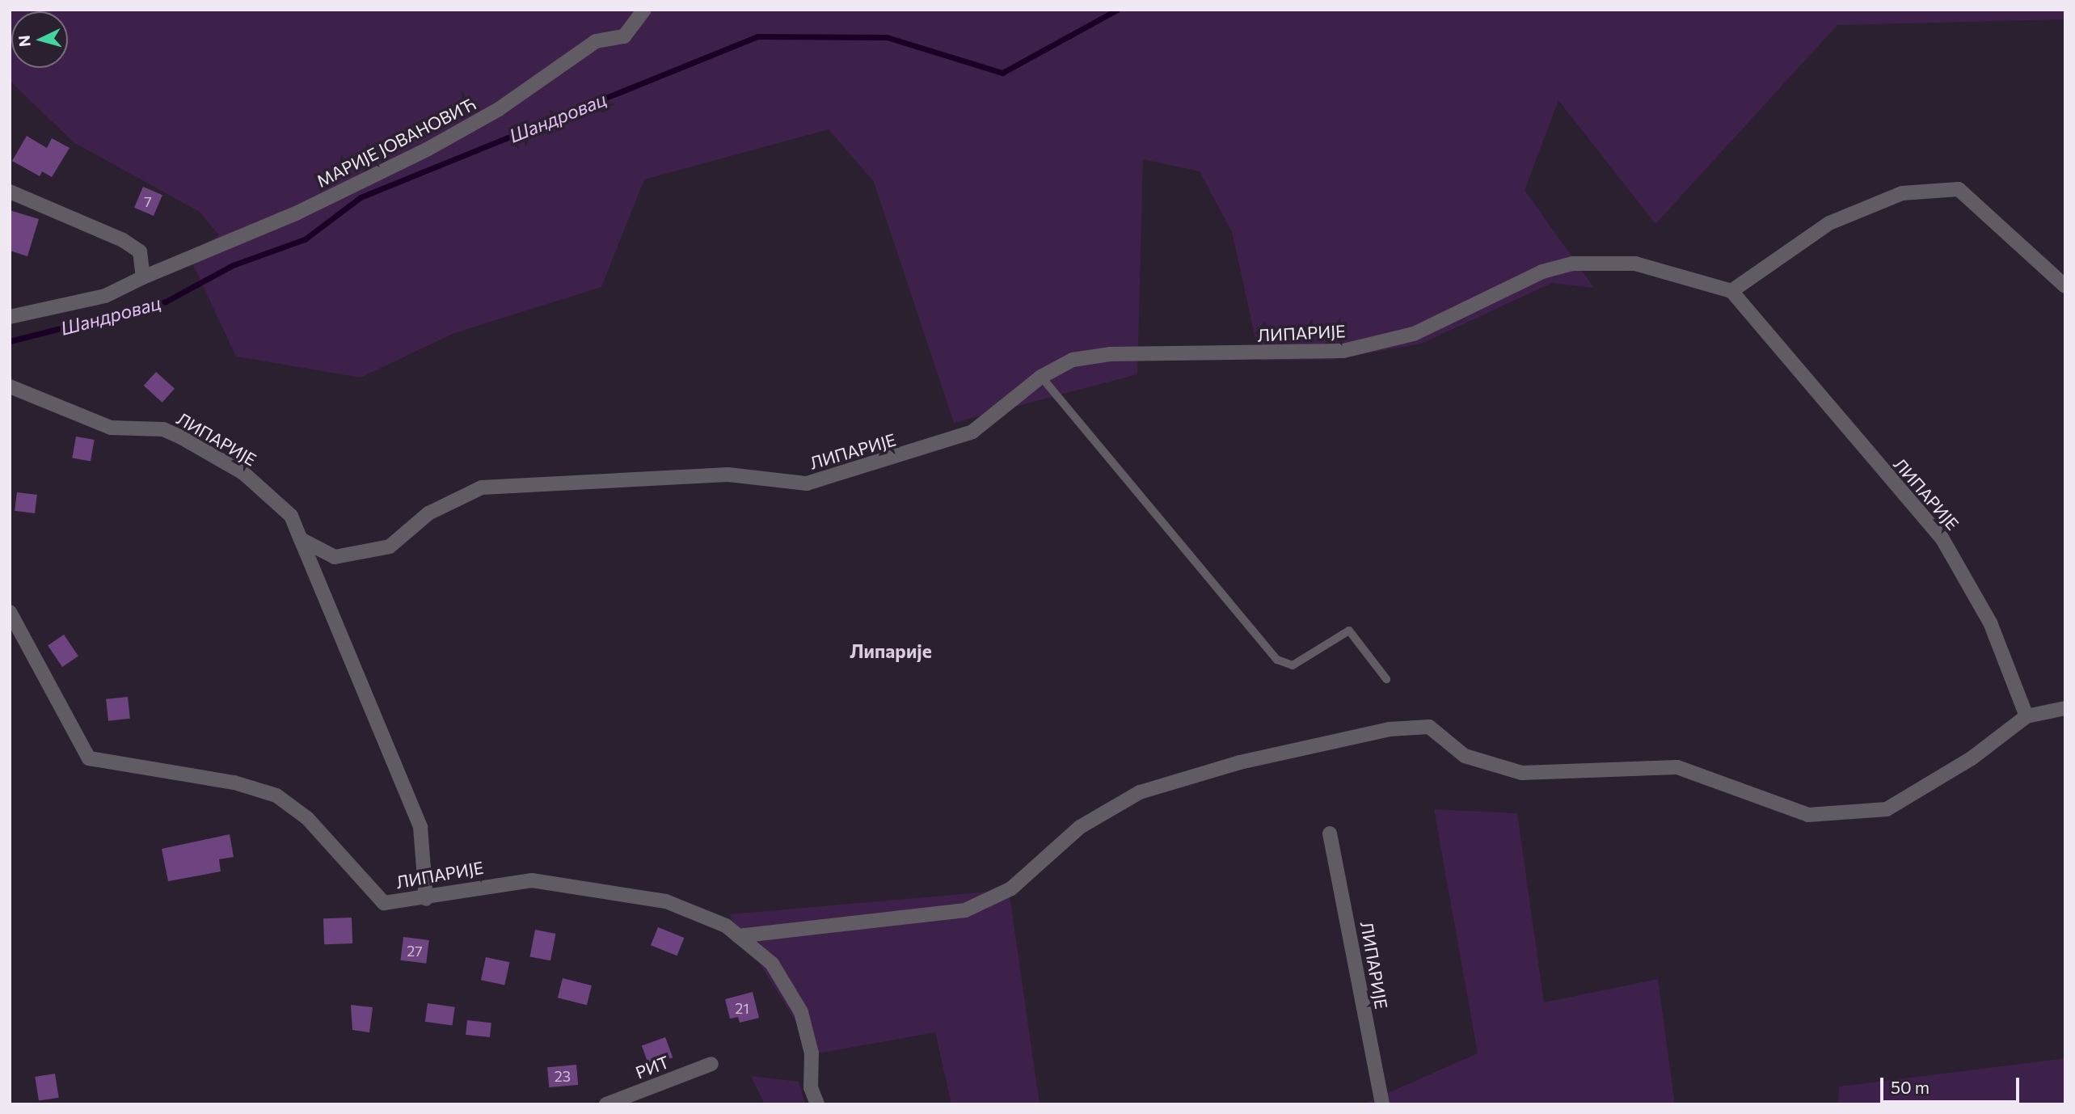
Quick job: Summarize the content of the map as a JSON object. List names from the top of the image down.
{
  "streets": {
    "street": ["МАРИЈЕ ЈОВАНОВИЋ", "ЛИПАРИЈЕ", "РИТ"]
  },
  "districts": ["Липарије"],
  "water": ["Шандровац"],
  "house_numbers": [
    "7",
    "27",
    "21",
    "23"
  ],
  "scale_bar": "50 m",
  "north": "left"
}
